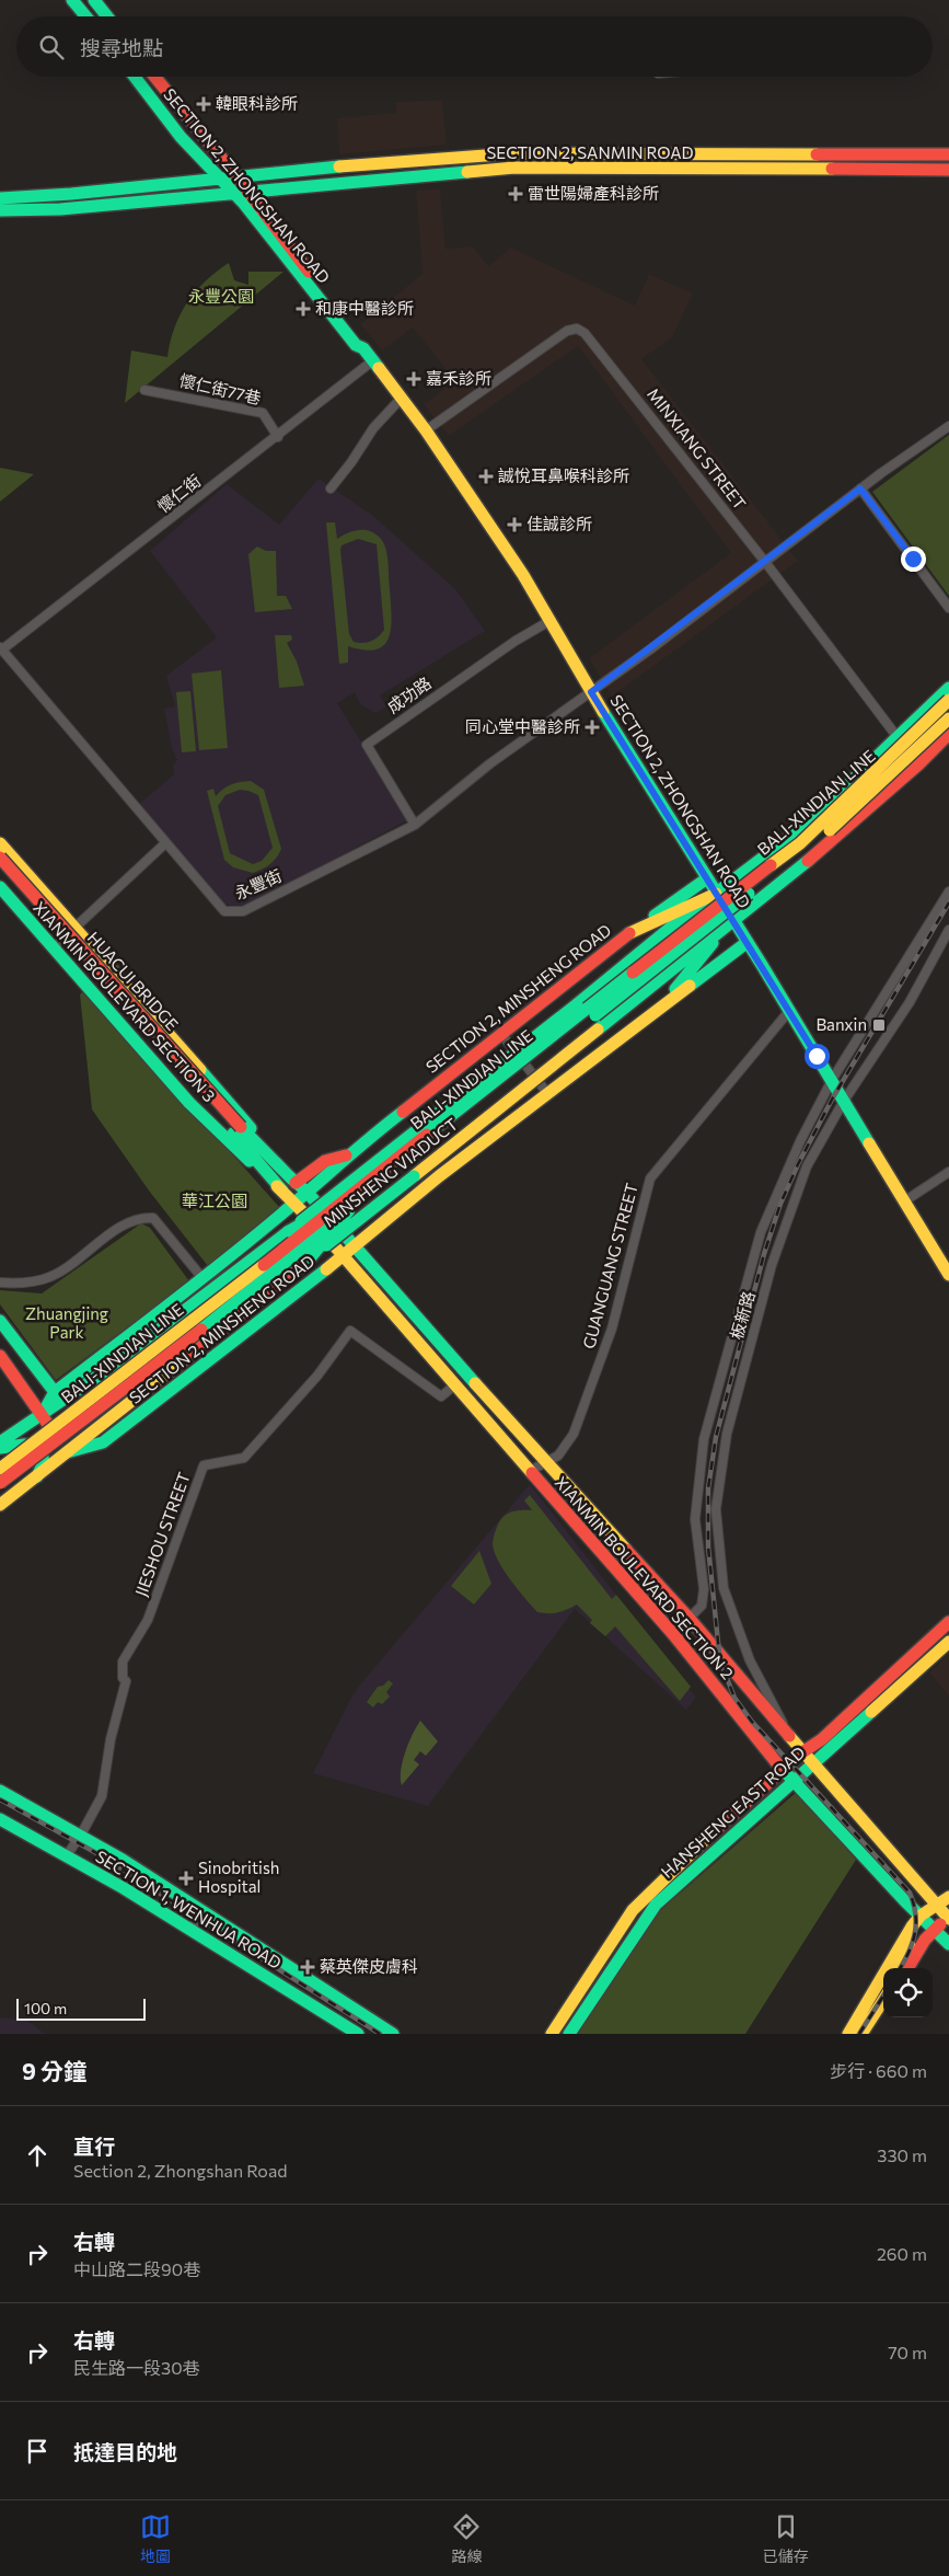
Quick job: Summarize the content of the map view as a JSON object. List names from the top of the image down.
{
  "streets": {
    "main road": [
      "SECTION 2, SANMIN ROAD",
      "SECTION 2, ZHONGSHAN ROAD",
      "BALI-XINDIAN LINE",
      "HUACUI BRIDGE",
      "SECTION 2, MINSHENG ROAD",
      "XIANMIN BOULEVARD SECTION 3",
      "MINSHENG VIADUCT",
      "XIANMIN BOULEVARD SECTION 2",
      "HANSHENG EAST ROAD",
      "SECTION 1, WENHUA ROAD"
    ],
    "street": [
      "懷仁街77巷",
      "MINXIANG STREET",
      "懷仁街",
      "成功路",
      "永豐街",
      "GUANGUANG STREET",
      "板新路",
      "JIESHOU STREET"
    ]
  },
  "crossings": [
    ["SECTION 2, SANMIN ROAD", "SECTION 2, ZHONGSHAN ROAD"],
    ["SECTION 2, ZHONGSHAN ROAD", "MINXIANG STREET"],
    ["SECTION 2, ZHONGSHAN ROAD", "懷仁街"],
    ["SECTION 2, ZHONGSHAN ROAD", "成功路"],
    ["SECTION 2, ZHONGSHAN ROAD", "永豐街"],
    ["SECTION 2, ZHONGSHAN ROAD", "SECTION 2, MINSHENG ROAD"],
    ["SECTION 2, ZHONGSHAN ROAD", "MINSHENG VIADUCT"],
    ["SECTION 2, ZHONGSHAN ROAD", "GUANGUANG STREET"],
    ["SECTION 2, ZHONGSHAN ROAD", "板新路"],
    ["懷仁街77巷", "懷仁街"],
    ["MINXIANG STREET", "永豐街"],
    ["懷仁街", "永豐街"],
    ["成功路", "永豐街"],
    ["SECTION 2, MINSHENG ROAD", "XIANMIN BOULEVARD SECTION 3"],
    ["SECTION 2, MINSHENG ROAD", "MINSHENG VIADUCT"],
    ["SECTION 2, MINSHENG ROAD", "XIANMIN BOULEVARD SECTION 2"],
    ["XIANMIN BOULEVARD SECTION 3", "XIANMIN BOULEVARD SECTION 2"],
    ["GUANGUANG STREET", "XIANMIN BOULEVARD SECTION 2"],
    ["板新路", "XIANMIN BOULEVARD SECTION 2"],
    ["JIESHOU STREET", "XIANMIN BOULEVARD SECTION 2"],
    ["JIESHOU STREET", "SECTION 1, WENHUA ROAD"],
    ["XIANMIN BOULEVARD SECTION 2", "HANSHENG EAST ROAD"]
  ],
  "parks": ["永豐公園", "華江公園", "Zhuangjing Park"],
  "places": {
    "health": [
      "韓眼科診所",
      "雷世陽婦產科診所",
      "和康中醫診所",
      "嘉禾診所",
      "誠悅耳鼻喉科診所",
      "佳誠診所",
      "同心堂中醫診所",
      "Sinobritish Hospital",
      "蔡英傑皮膚科"
    ],
    "transit": ["Banxin"]
  },
  "scale_bar": "100 m",
  "page": {
    "search": "搜尋地點",
    "scale": "100 m",
    "heading": ["9 分鐘", "步行 · 660 m"],
    "list": [
      ["直行", "Section 2, Zhongshan Road", "330 m"],
      ["右轉", "中山路二段90巷", "260 m"],
      ["右轉", "民生路一段30巷", "70 m"],
      "抵達目的地"
    ],
    "nav": ["地圖", "路線", "已儲存"]
  }
}
